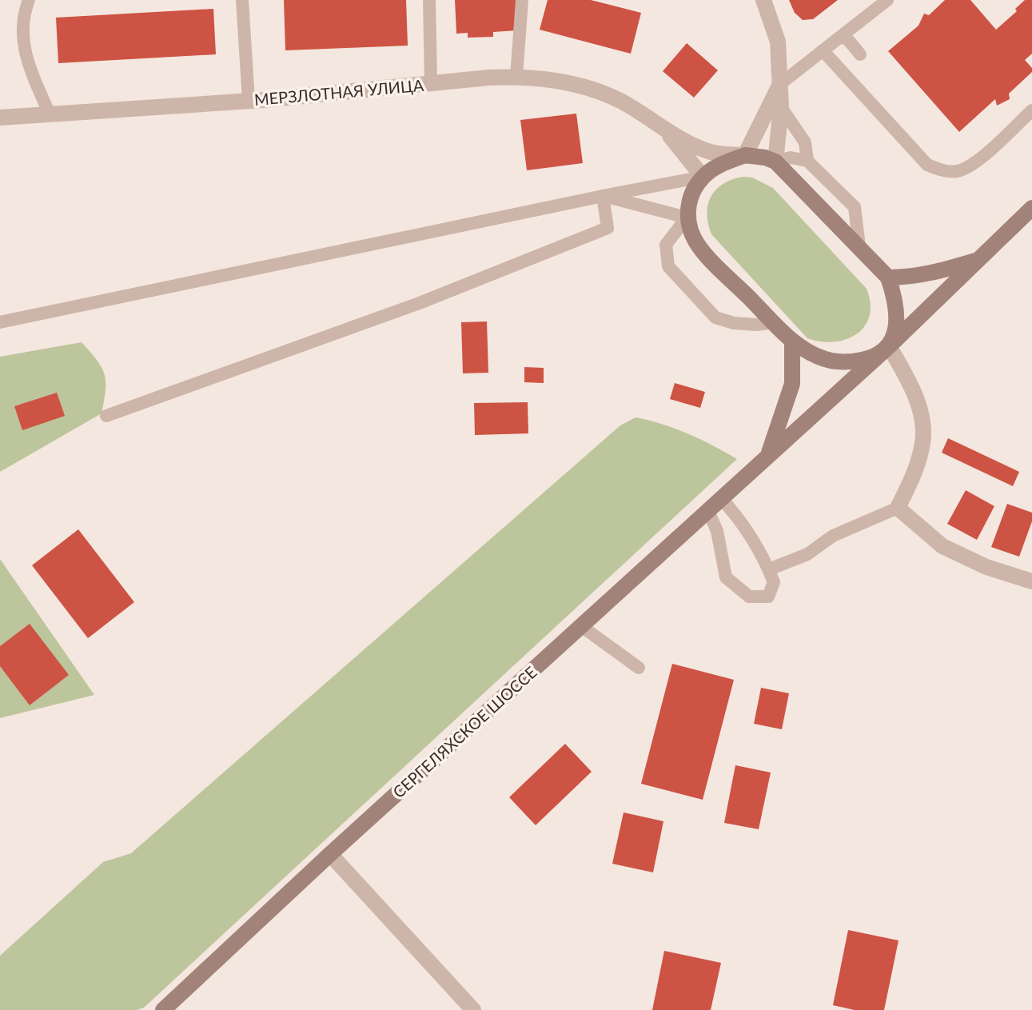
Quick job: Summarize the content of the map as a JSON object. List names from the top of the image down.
{
  "streets": {
    "main road": ["СЕРГЕЛЯХСКОЕ ШОССЕ"],
    "street": ["МЕРЗЛОТНАЯ УЛИЦА"]
  }
}
